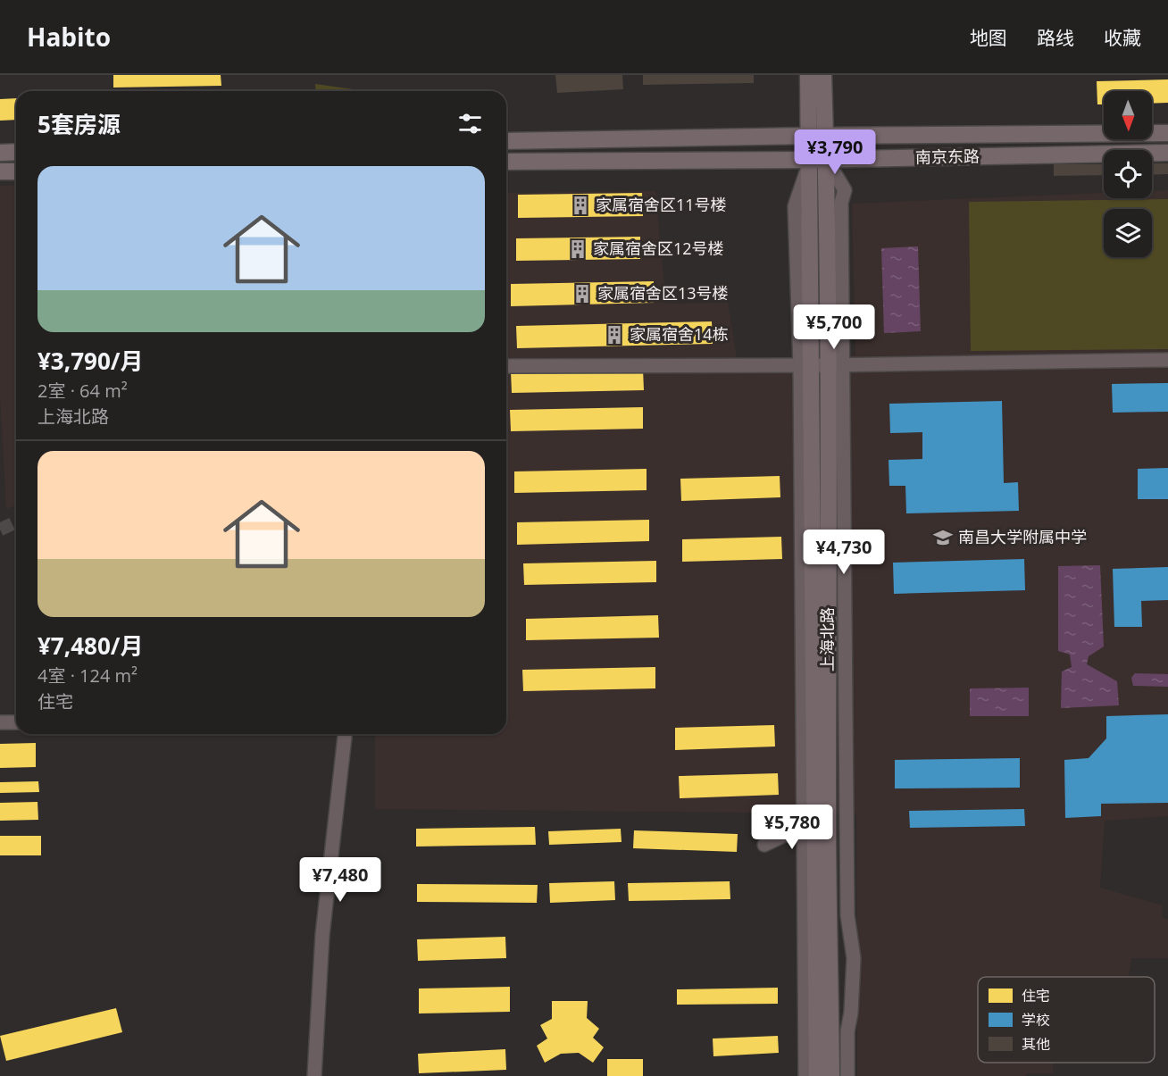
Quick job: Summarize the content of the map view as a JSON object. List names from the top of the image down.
{
  "streets": {
    "main road": ["南京东路", "上海北路"]
  },
  "crossings": [
    ["南京东路", "上海北路"]
  ],
  "places": {
    "building": [
      "家属宿舍区11号楼",
      "家属宿舍区12号楼",
      "家属宿舍区13号楼",
      "家属宿舍14栋"
    ],
    "school or university": ["南昌大学附属中学"]
  },
  "legend": ["住宅", "学校", "其他"],
  "north": "bottom",
  "page": {
    "header": "Habito",
    "nav": ["地图", "路线", "收藏"],
    "heading": "5套房源",
    "price": [
      "¥3,790",
      "¥5,700",
      "¥4,730",
      "¥5,780",
      "¥7,480"
    ],
    "list": [
      {
        "name": "¥3,790/月",
        "note": "2室 · 64 m² · 上海北路"
      },
      {
        "name": "¥7,480/月",
        "note": "4室 · 124 m² · 住宅"
      }
    ]
  }
}
